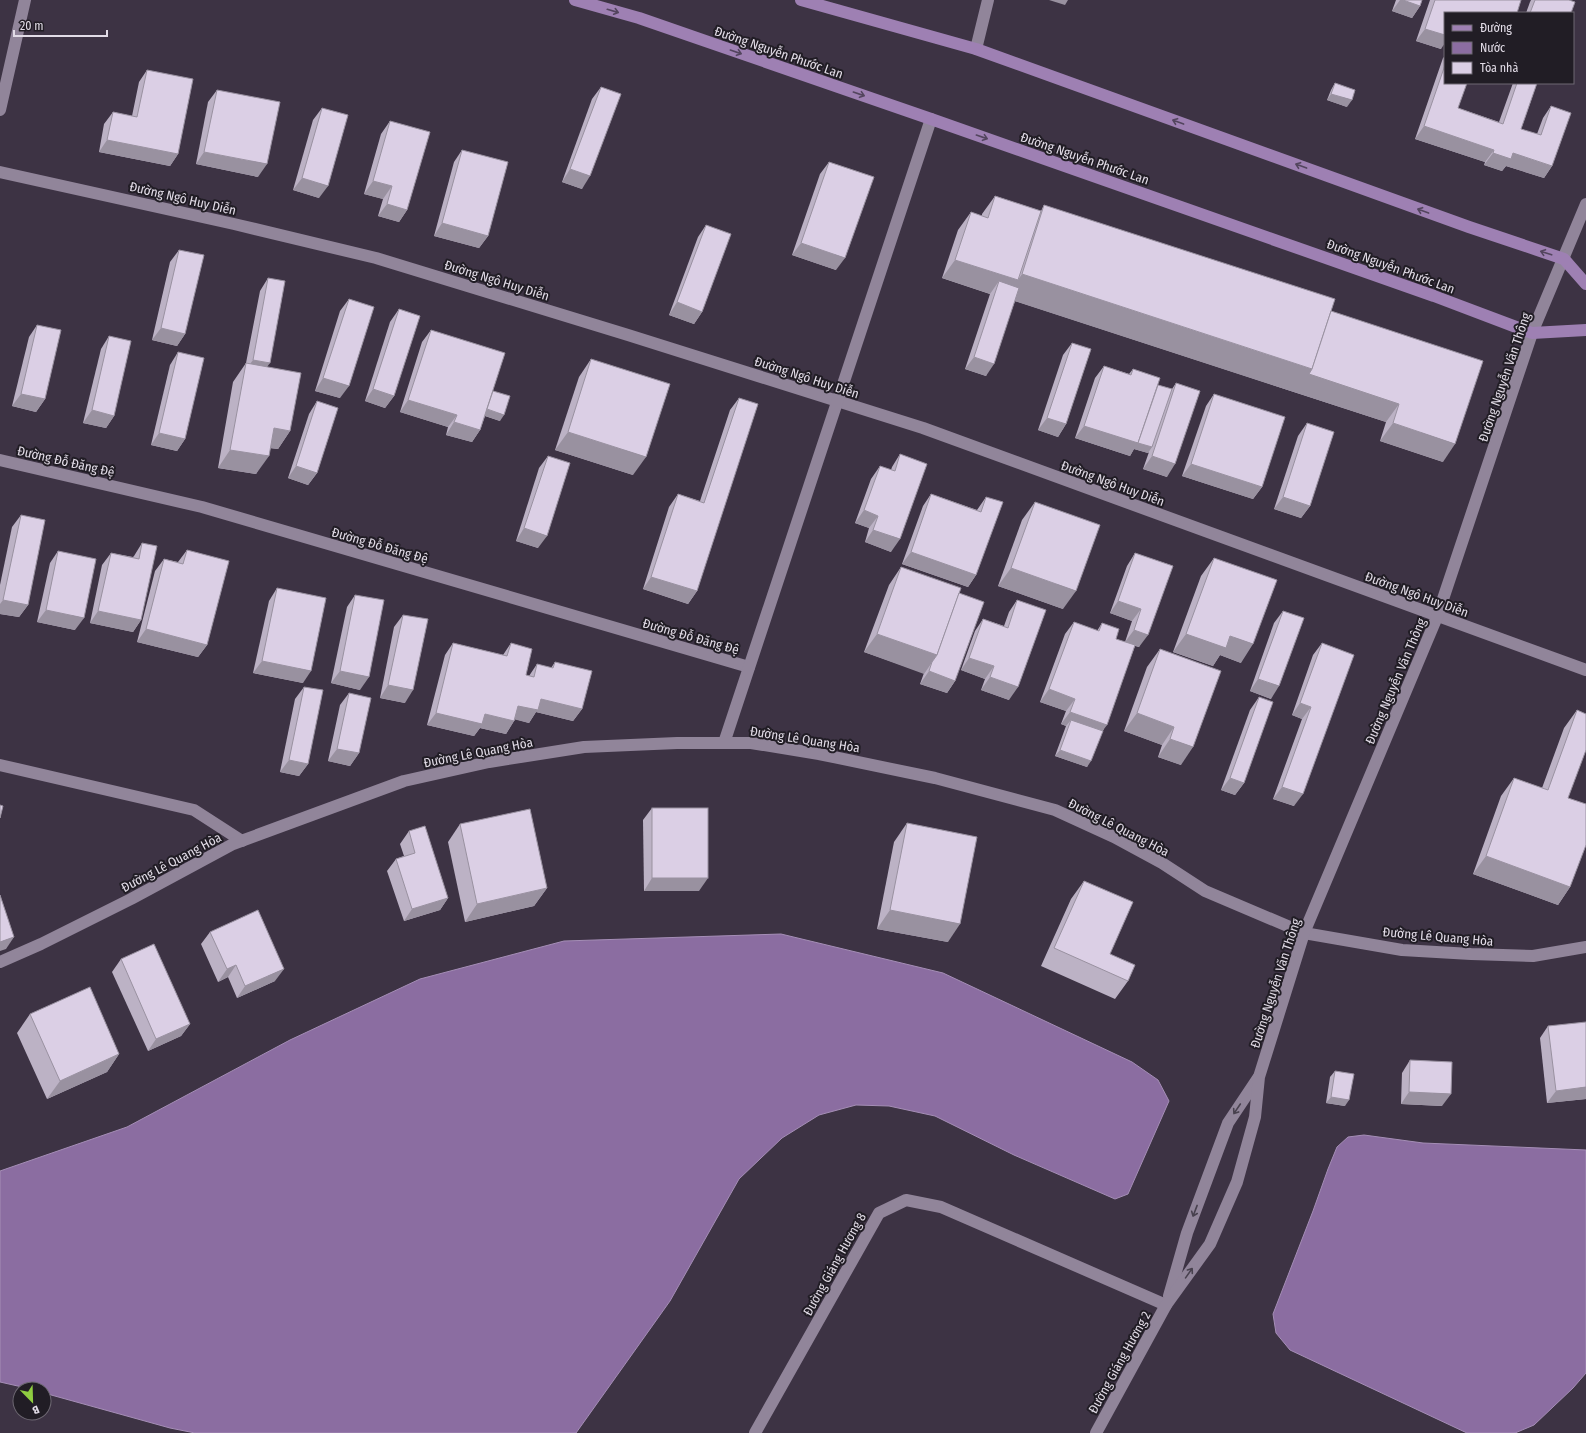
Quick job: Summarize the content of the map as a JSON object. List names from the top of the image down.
{
  "streets": {
    "main road": ["Đường Nguyễn Phước Lan"],
    "street": [
      "Đường Ngô Huy Diễn",
      "Đường Nguyễn Văn Thông",
      "Đường Đỗ Đăng Đệ",
      "Đường Lê Quang Hòa",
      "Đường Giáng Hương 8",
      "Đường Giáng Hương 2"
    ]
  },
  "crossings": [
    ["Đường Nguyễn Phước Lan", "Đường Nguyễn Văn Thông"],
    ["Đường Ngô Huy Diễn", "Đường Nguyễn Văn Thông"],
    ["Đường Nguyễn Văn Thông", "Đường Lê Quang Hòa"],
    ["Đường Nguyễn Văn Thông", "Đường Giáng Hương 2"],
    ["Đường Giáng Hương 8", "Đường Giáng Hương 2"]
  ],
  "legend": ["Đường", "Nước", "Tòa nhà"],
  "scale_bar": "20 m",
  "north": "bottom right"
}
